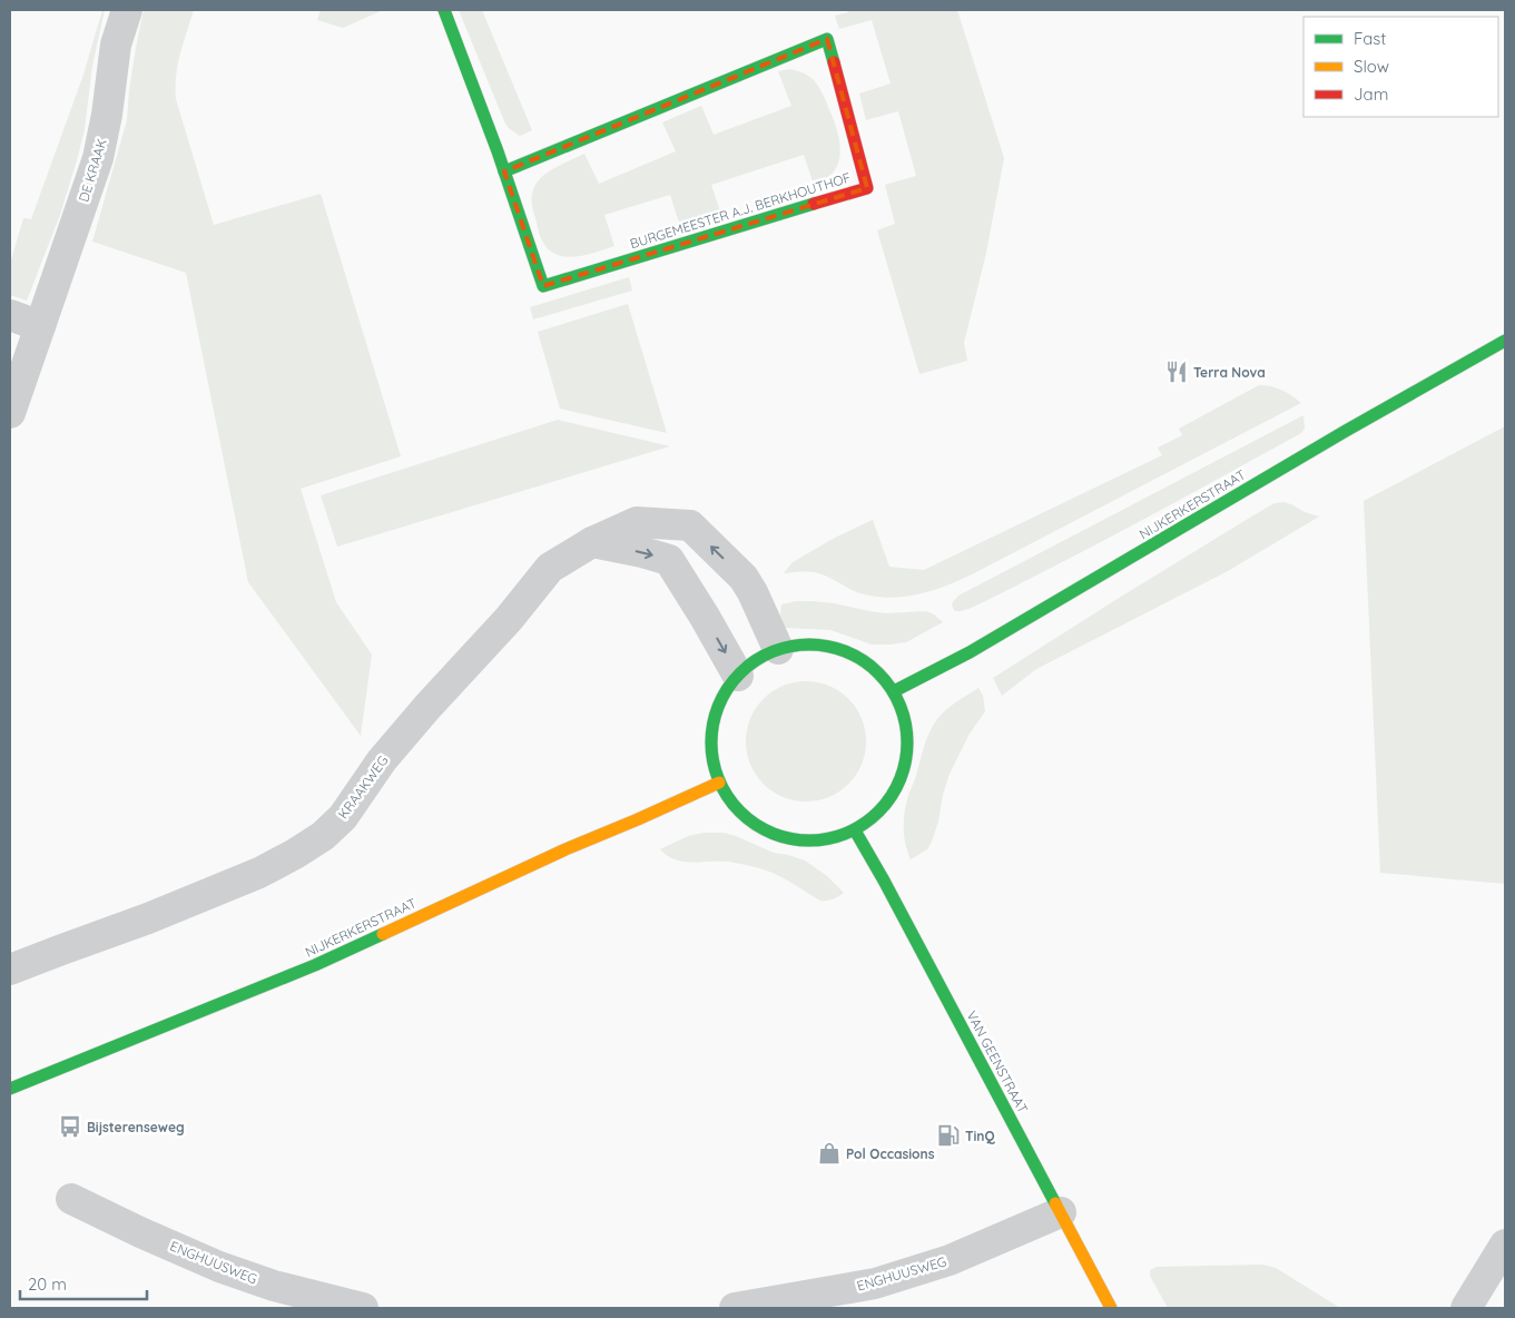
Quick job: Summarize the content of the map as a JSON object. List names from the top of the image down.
{
  "streets": {
    "main road": ["BURGEMEESTER A.J. BERKHOUTHOF", "NIJKERKERSTRAAT", "VAN GEENSTRAAT"],
    "street": ["DE KRAAK", "KRAAKWEG", "ENGHUUSWEG"]
  },
  "crossings": [
    ["NIJKERKERSTRAAT", "KRAAKWEG"],
    ["NIJKERKERSTRAAT", "VAN GEENSTRAAT"],
    ["KRAAKWEG", "VAN GEENSTRAAT"],
    ["VAN GEENSTRAAT", "ENGHUUSWEG"]
  ],
  "places": {
    "restaurant": ["Terra Nova"],
    "bus stop": ["Bijsterenseweg"],
    "fuel station": ["TinQ"],
    "shop": ["Pol Occasions"]
  },
  "legend": ["Fast", "Slow", "Jam"],
  "scale_bar": "20 m"
}
